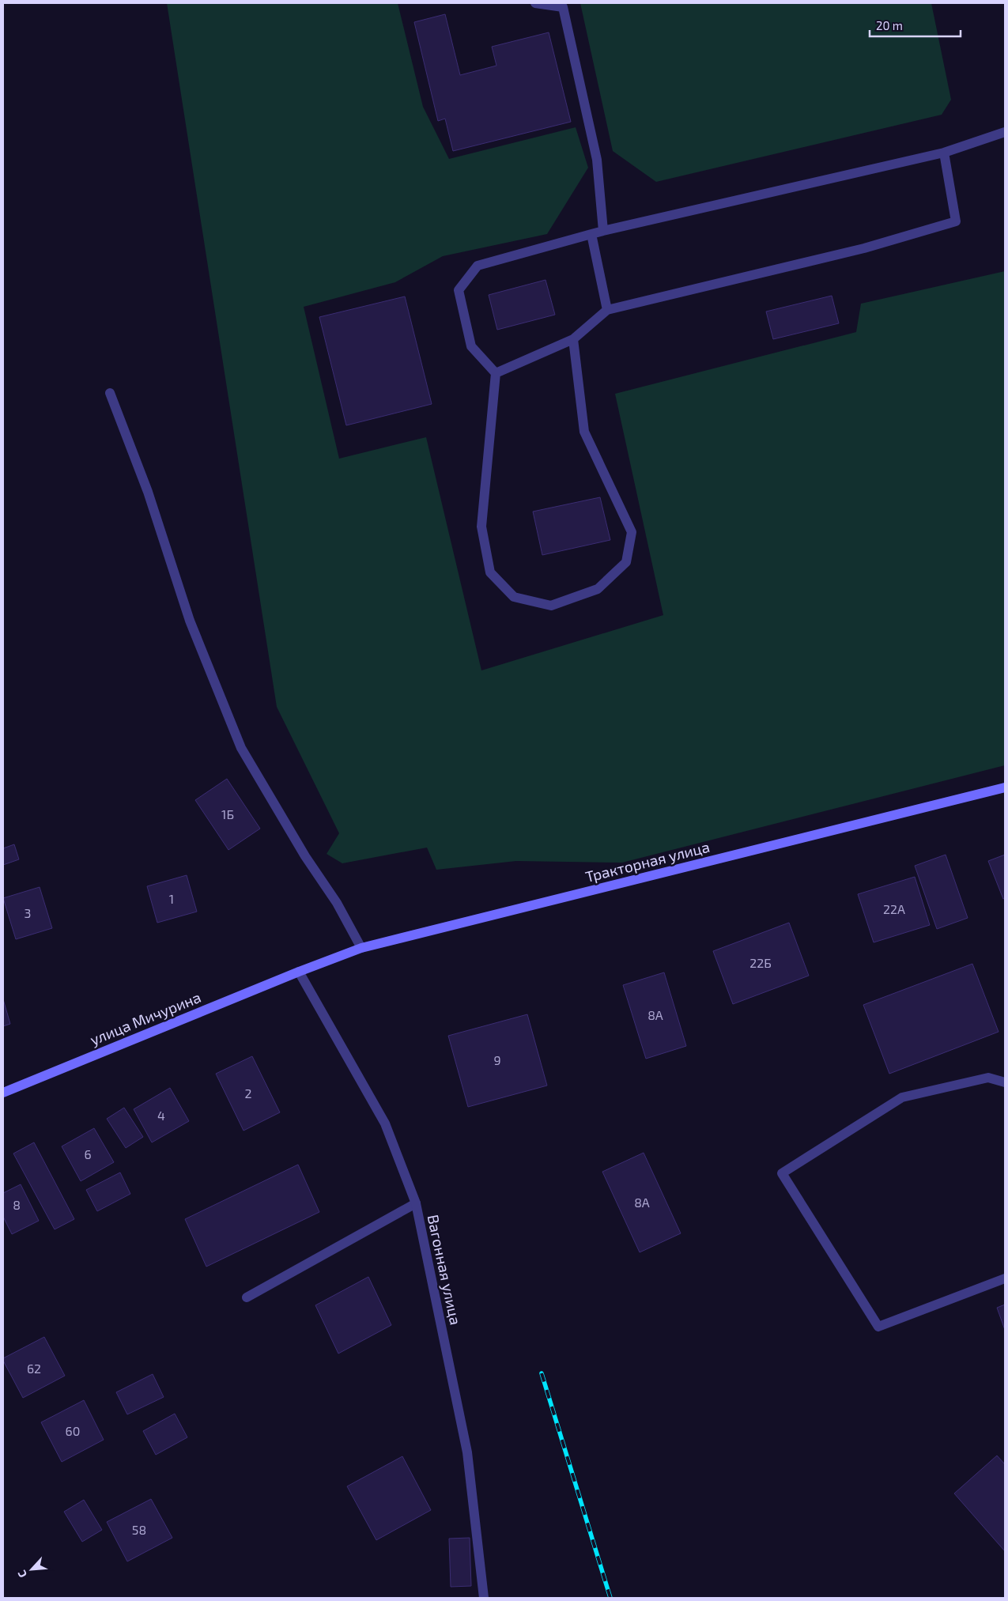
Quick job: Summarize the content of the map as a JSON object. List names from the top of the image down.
{
  "streets": {
    "main road": ["Тракторная улица", "улица Мичурина"],
    "street": ["Вагонная улица"]
  },
  "crossings": [
    ["Тракторная улица", "улица Мичурина"],
    ["Тракторная улица", "Вагонная улица"],
    ["улица Мичурина", "Вагонная улица"]
  ],
  "house_numbers": [
    "1Б",
    "1",
    "22А",
    "3",
    "22Б",
    "8А",
    "9",
    "2",
    "4",
    "6",
    "8А",
    "8",
    "62",
    "60",
    "58"
  ],
  "scale_bar": "20 m",
  "north": "bottom left"
}
